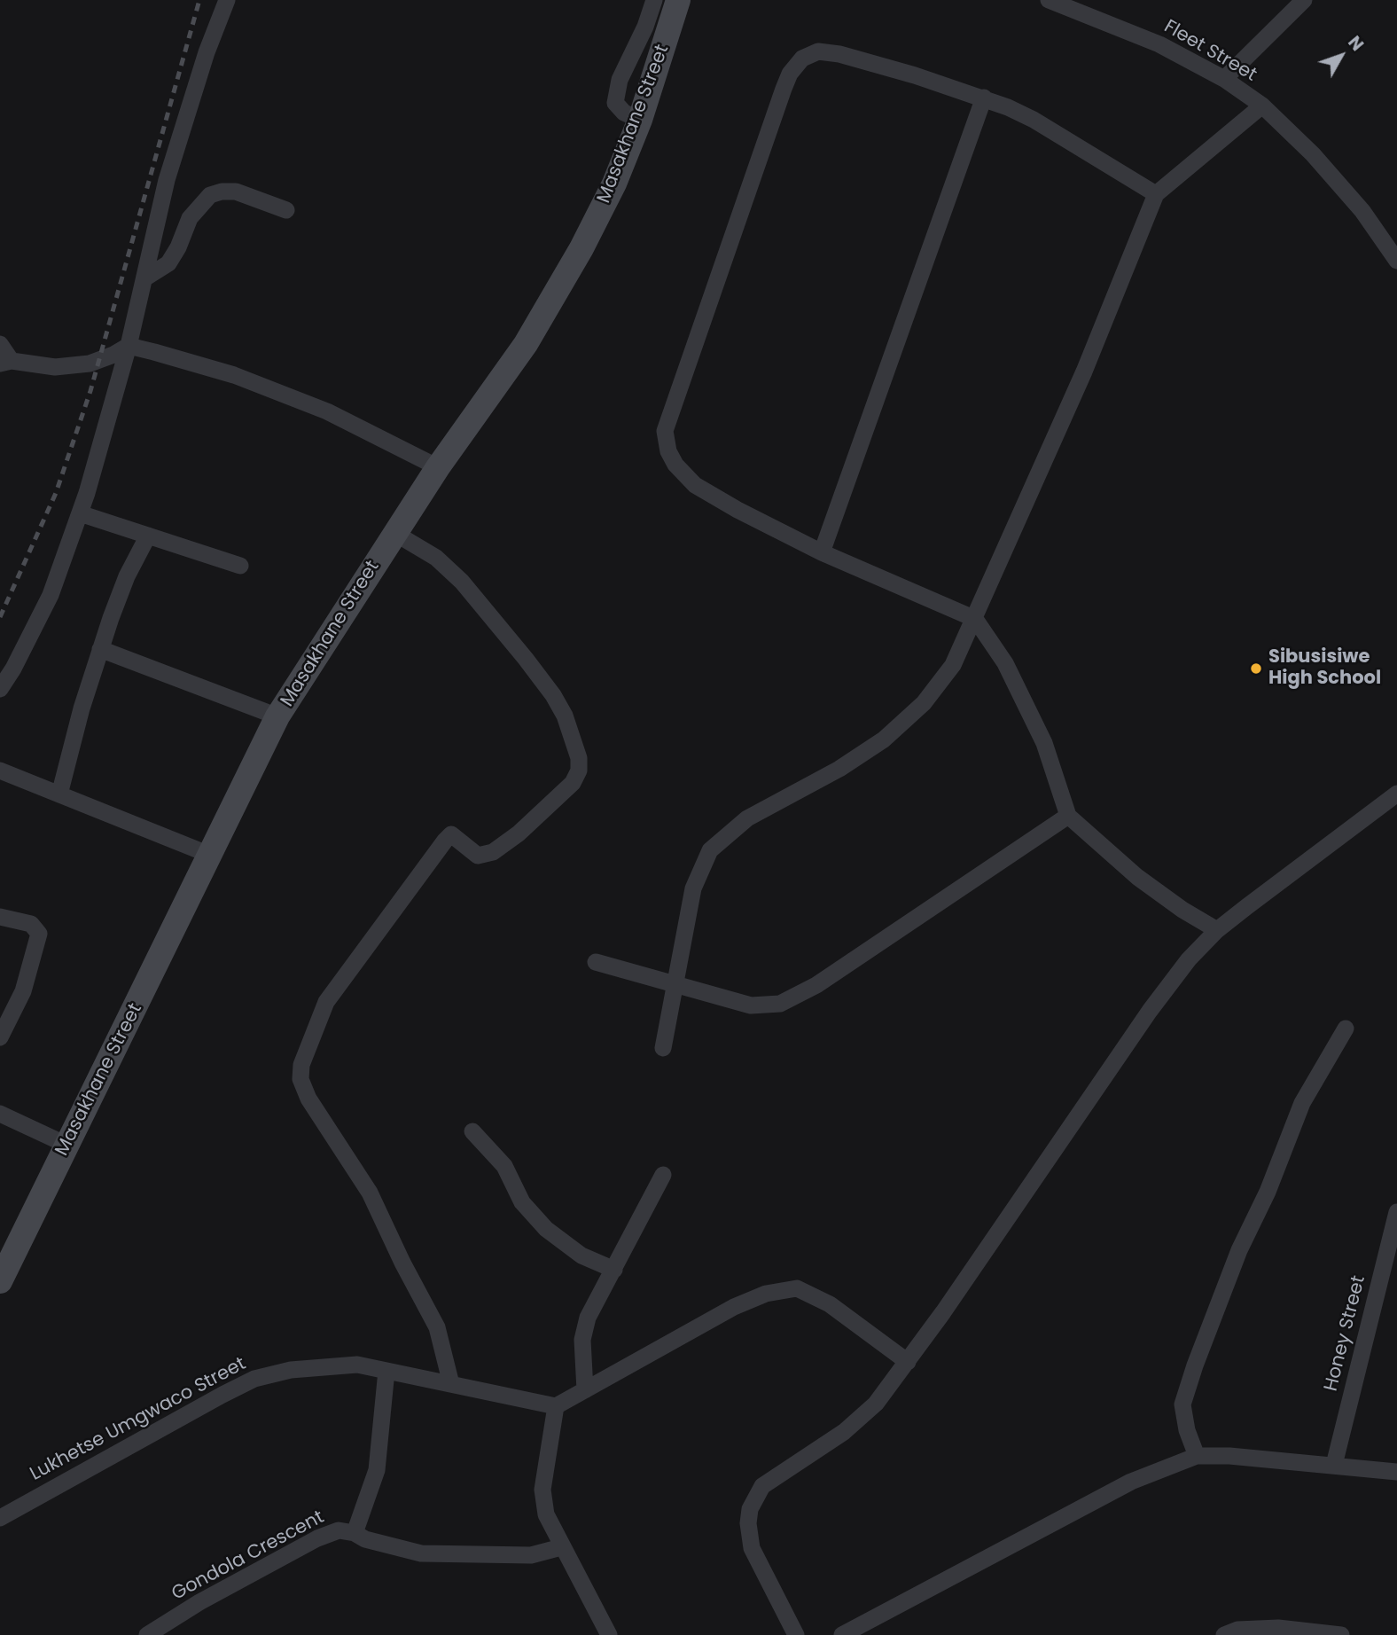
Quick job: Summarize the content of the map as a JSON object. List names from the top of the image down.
{
  "streets": {
    "street": [
      "Fleet Street",
      "Masakhane Street",
      "Honey Street",
      "Lukhetse Umgwaco Street",
      "Gondola Crescent"
    ]
  },
  "crossings": [
    ["Lukhetse Umgwaco Street", "Gondola Crescent"]
  ],
  "places": ["Sibusisiwe High School"],
  "north": "top right"
}
